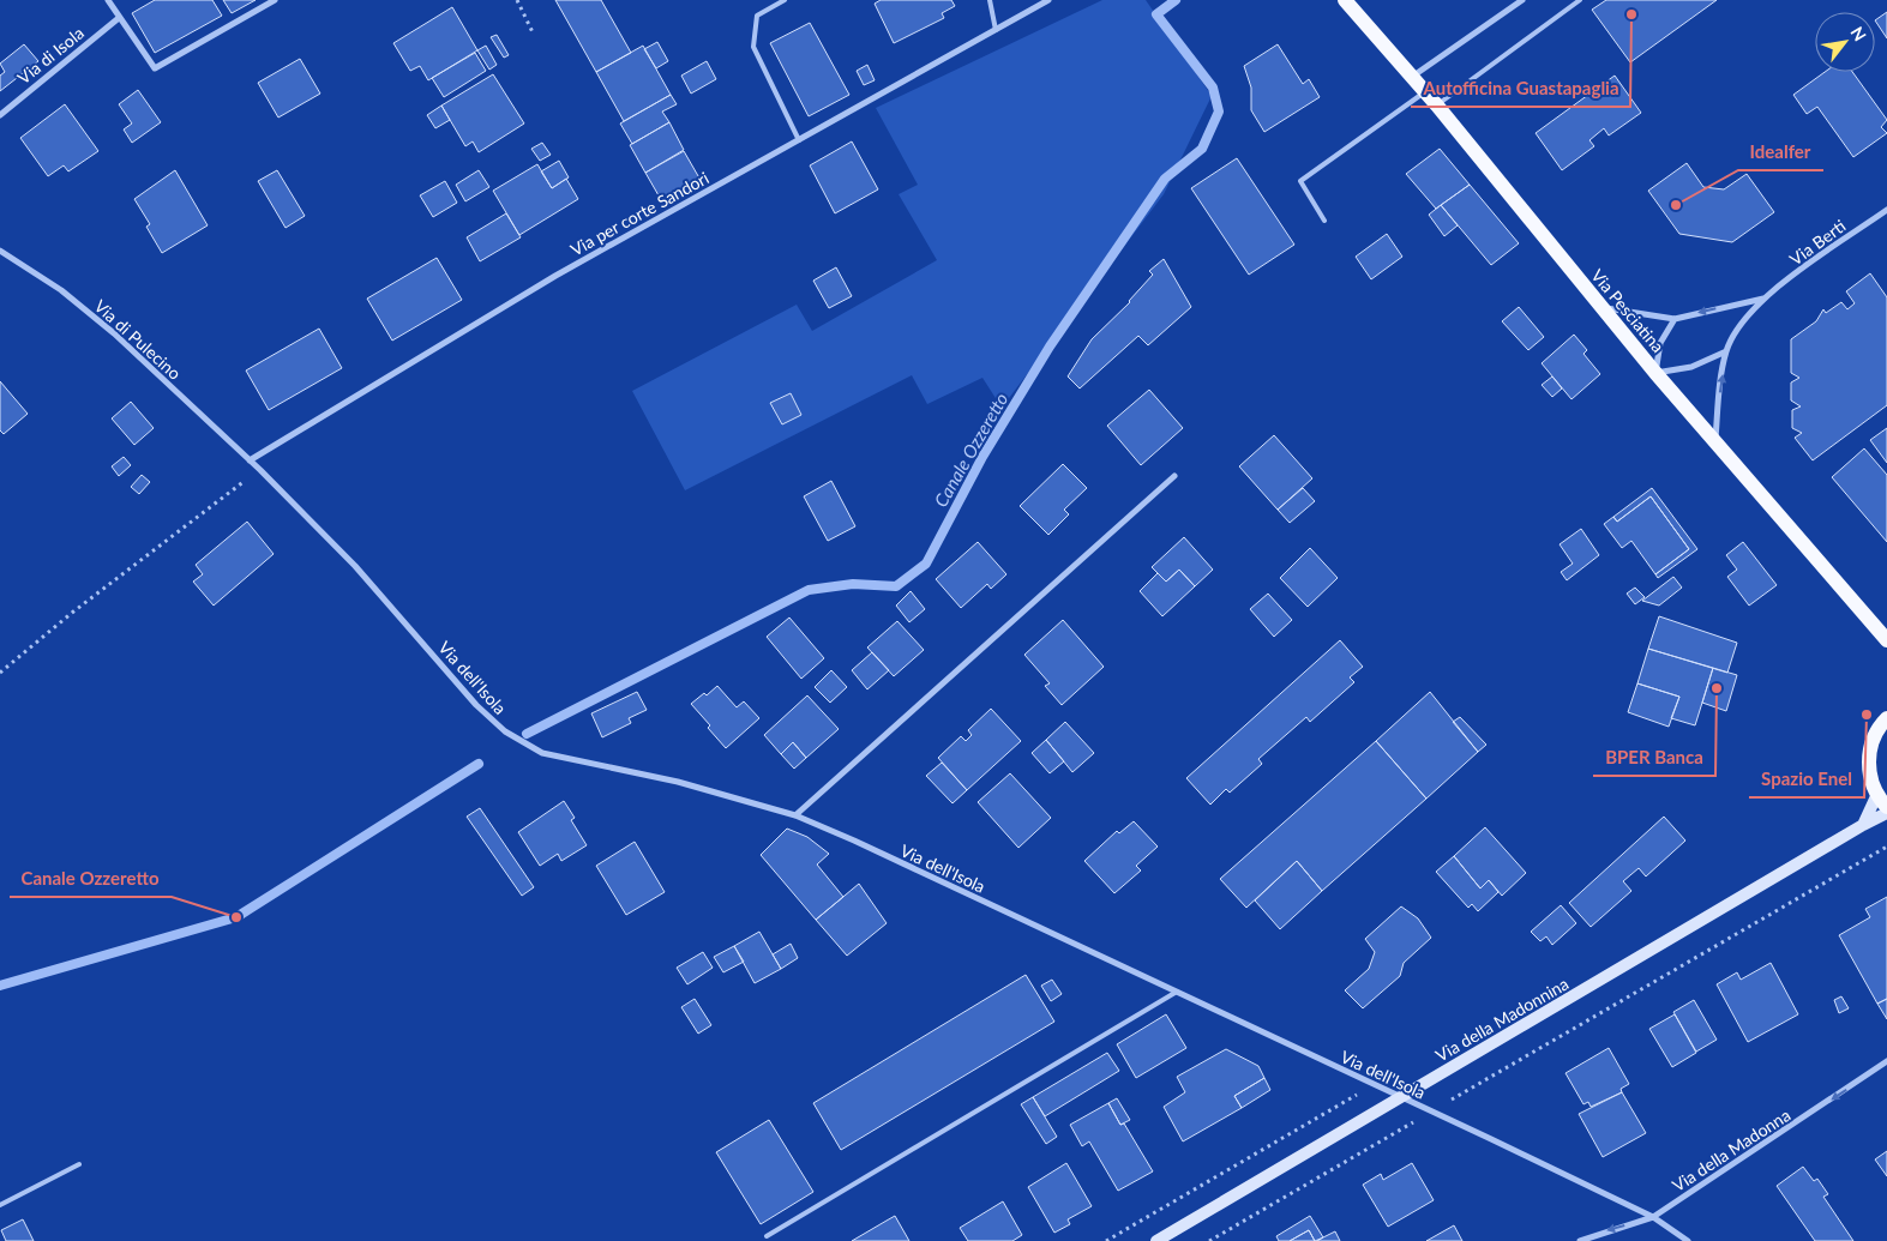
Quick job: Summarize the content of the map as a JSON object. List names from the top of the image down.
{
  "streets": {
    "main road": ["Via Pesciatina"],
    "street": [
      "Via di Isola",
      "Via per corte Sandori",
      "Via Berti",
      "Via di Pulecino",
      "Via dell'Isola",
      "Via della Madonnina",
      "Via della Madonna"
    ]
  },
  "crossings": [
    ["Via per corte Sandori", "Via di Pulecino"],
    ["Via per corte Sandori", "Via dell'Isola"],
    ["Via di Pulecino", "Via dell'Isola"],
    ["Via dell'Isola", "Via della Madonnina"],
    ["Via dell'Isola", "Via della Madonna"]
  ],
  "one_way": ["Via della Madonna"],
  "water": ["Canale Ozzeretto"],
  "places": [
    "Autofficina Guastapaglia",
    "Idealfer",
    "BPER Banca",
    "Spazio Enel",
    "Canale Ozzeretto"
  ],
  "north": "top right"
}
